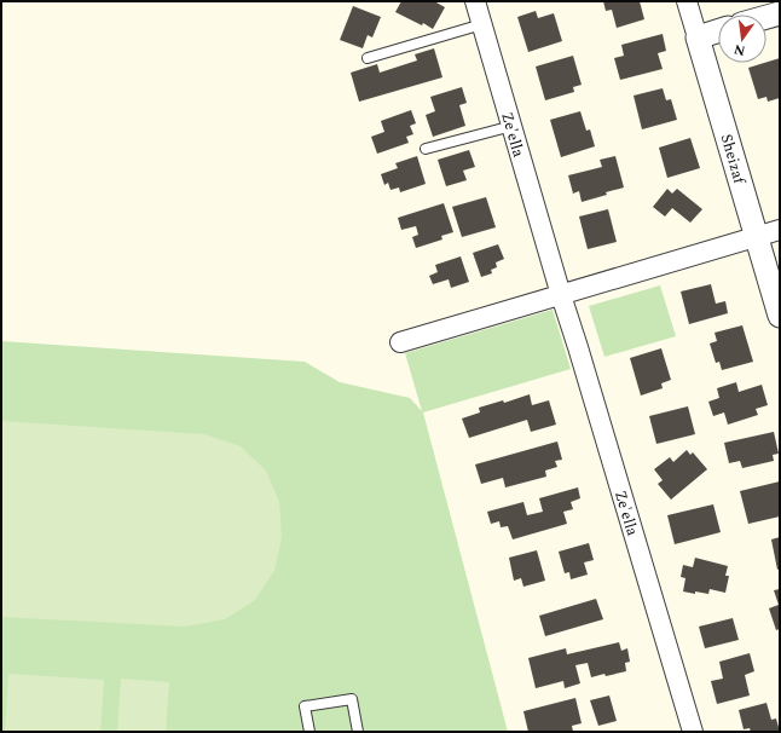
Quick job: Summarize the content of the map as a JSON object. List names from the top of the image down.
{
  "streets": {
    "street": ["Ze'ella", "Sheizaf"]
  },
  "north": "bottom"
}
